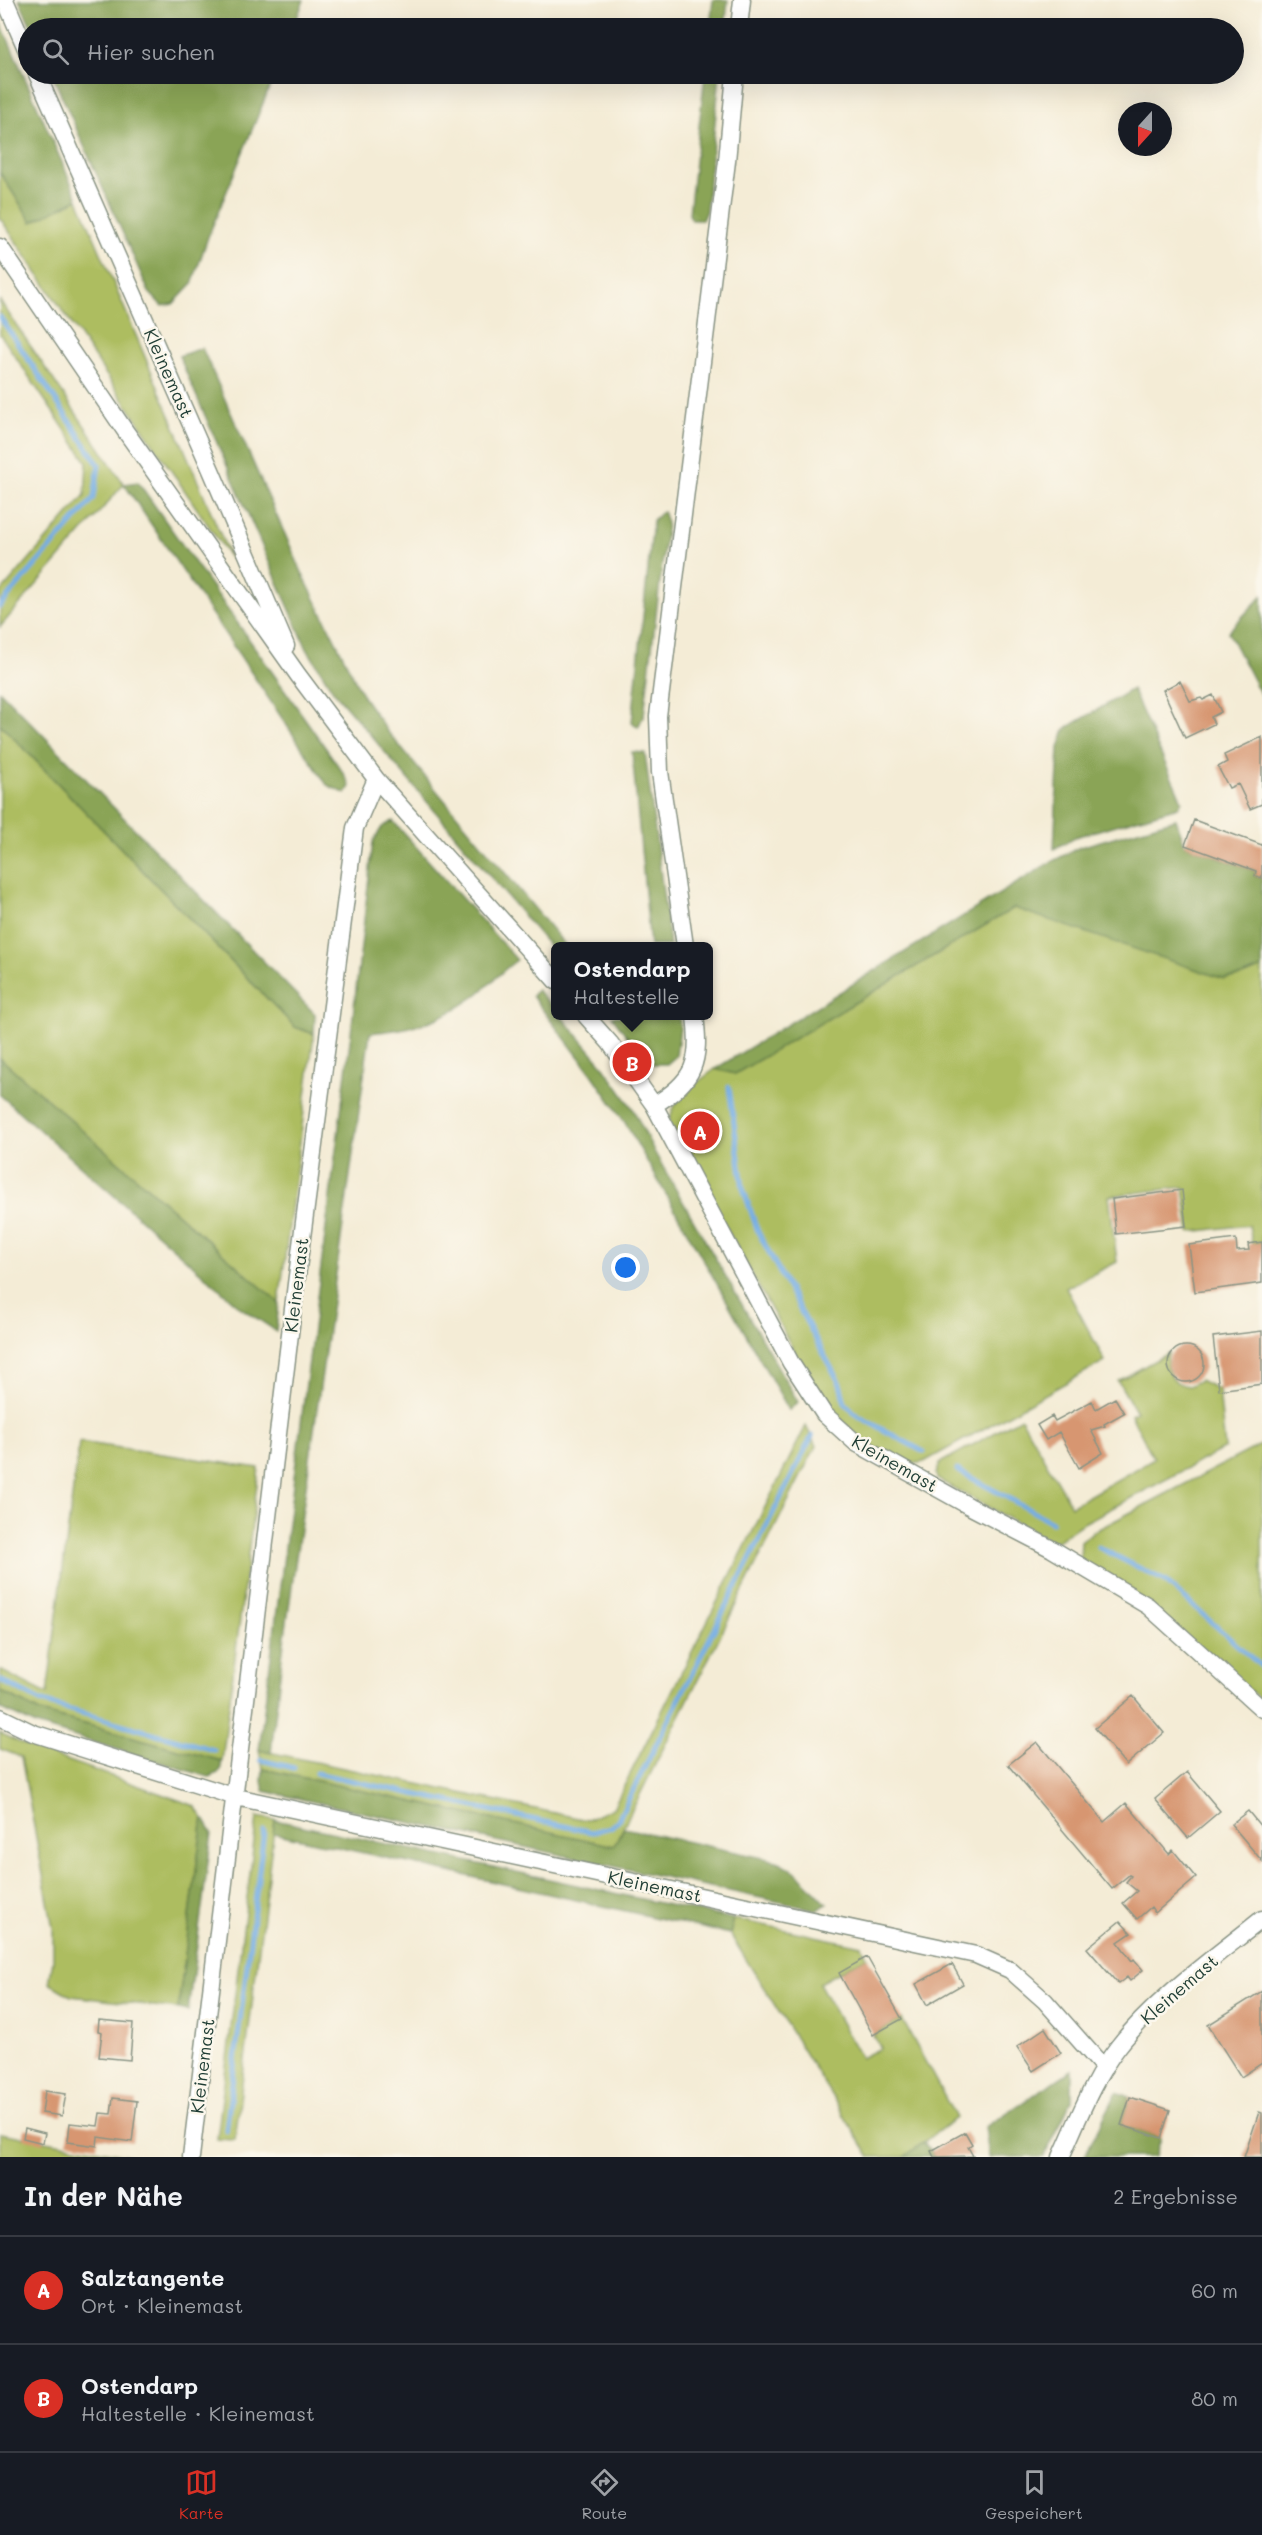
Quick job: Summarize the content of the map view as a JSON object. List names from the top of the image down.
{
  "streets": {
    "street": ["Kleinemast"]
  },
  "north": "bottom",
  "page": {
    "search": "Hier suchen",
    "popup": ["Ostendarp", "Haltestelle"],
    "pins": ["B", "A"],
    "heading": ["In der Nähe", "2 Ergebnisse"],
    "list": [
      {
        "mark": "A",
        "name": "Salztangente",
        "note": "Ort · Kleinemast",
        "value": "60 m"
      },
      {
        "mark": "B",
        "name": "Ostendarp",
        "note": "Haltestelle · Kleinemast",
        "value": "80 m"
      }
    ],
    "nav": ["Karte", "Route", "Gespeichert"]
  }
}
